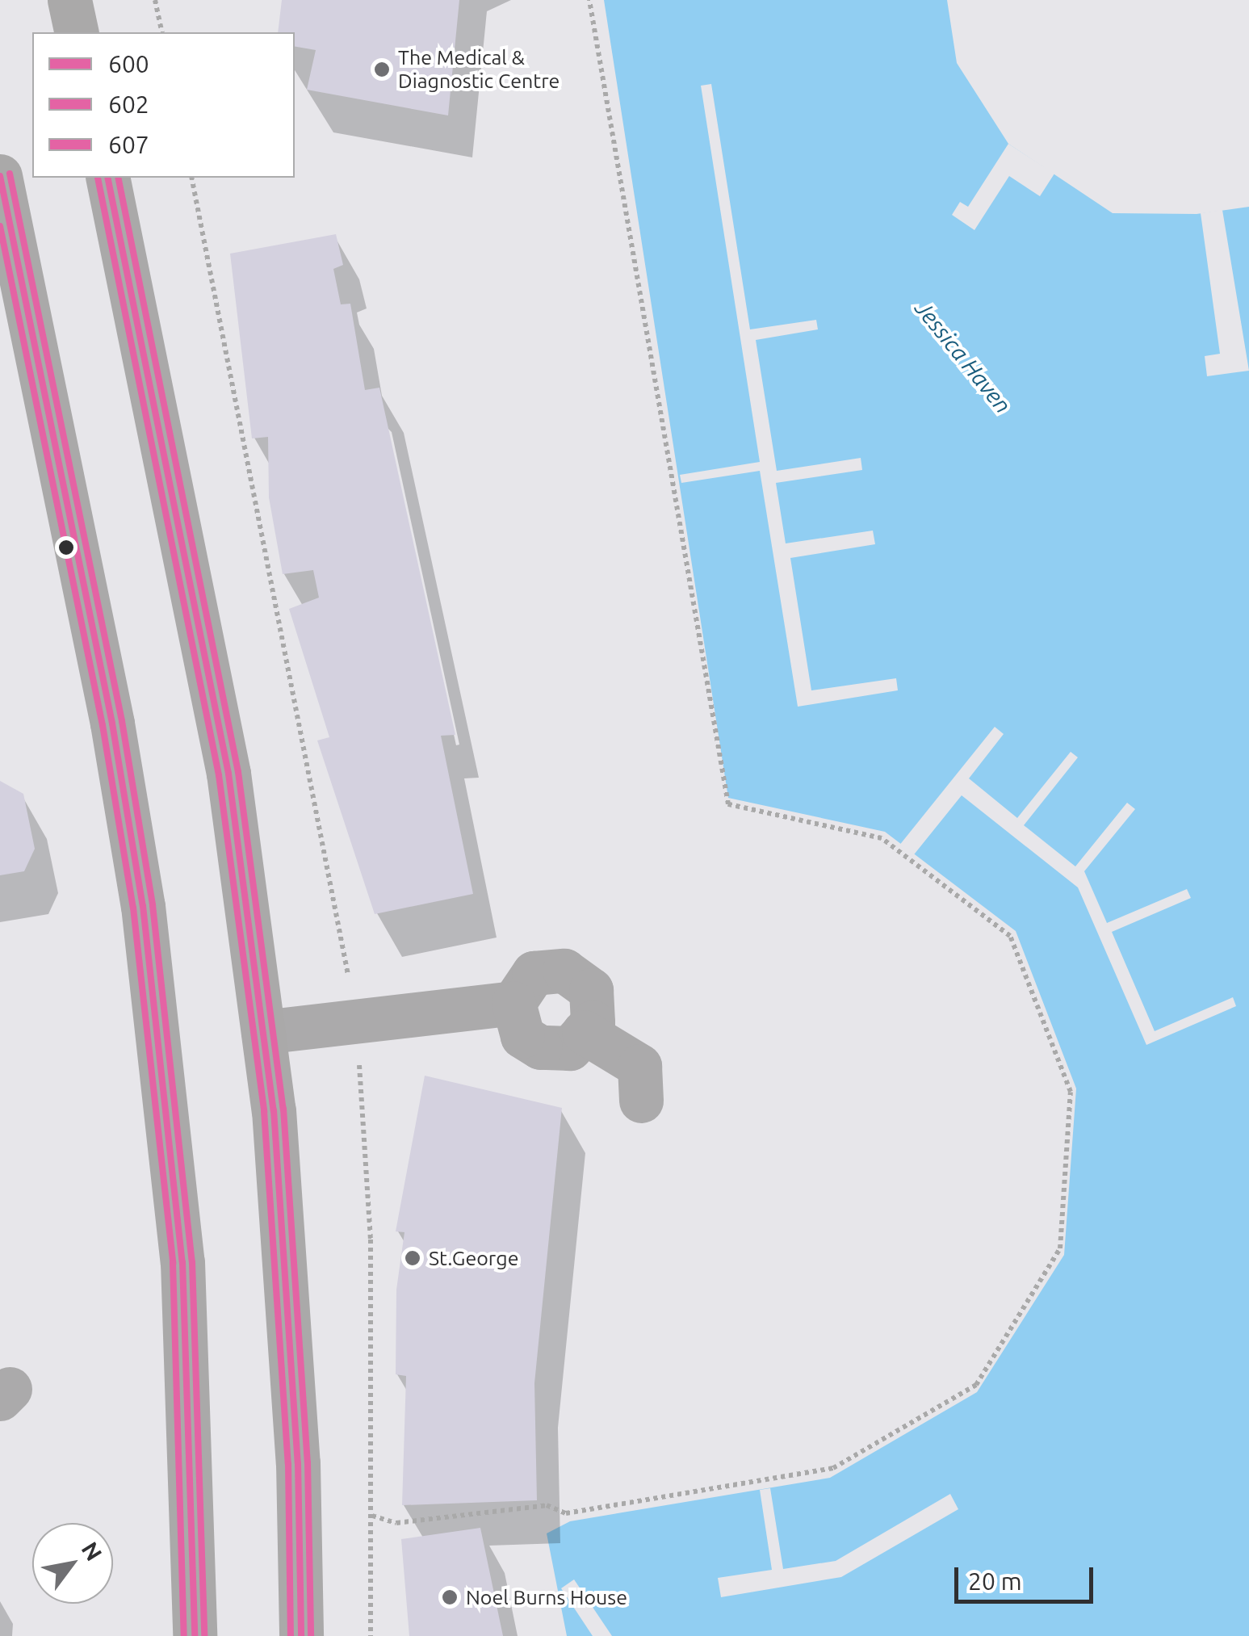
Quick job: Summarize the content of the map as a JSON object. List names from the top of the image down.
{
  "water": ["Jessica Haven"],
  "places": ["The Medical & Diagnostic Centre", "St.George", "Noel Burns House"],
  "lines": ["transit line 607", "transit line 600", "transit line 602"],
  "legend": ["600", "602", "607"],
  "scale_bar": "20 m",
  "north": "top right"
}
